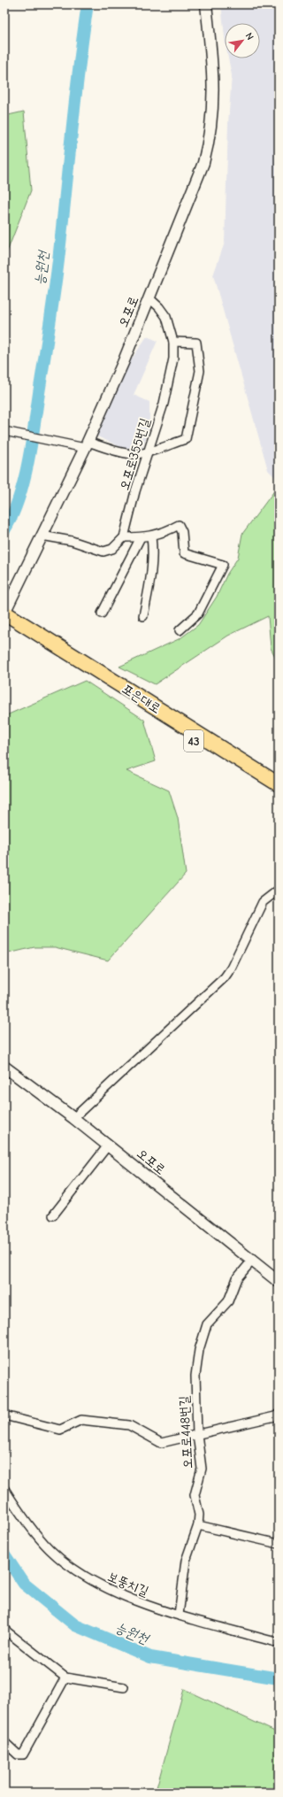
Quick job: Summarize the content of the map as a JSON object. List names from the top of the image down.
{
  "streets": {
    "highway": ["포은대로", "43"],
    "street": [
      "오포로",
      "오포로355번길",
      "오포로448번길",
      "보뚱치길"
    ]
  },
  "crossings": [
    ["오포로", "오포로355번길"],
    ["오포로", "포은대로"],
    ["오포로", "오포로448번길"],
    ["포은대로", "43"],
    ["오포로448번길", "보뚱치길"]
  ],
  "water": ["능원천"],
  "north": "top right"
}
